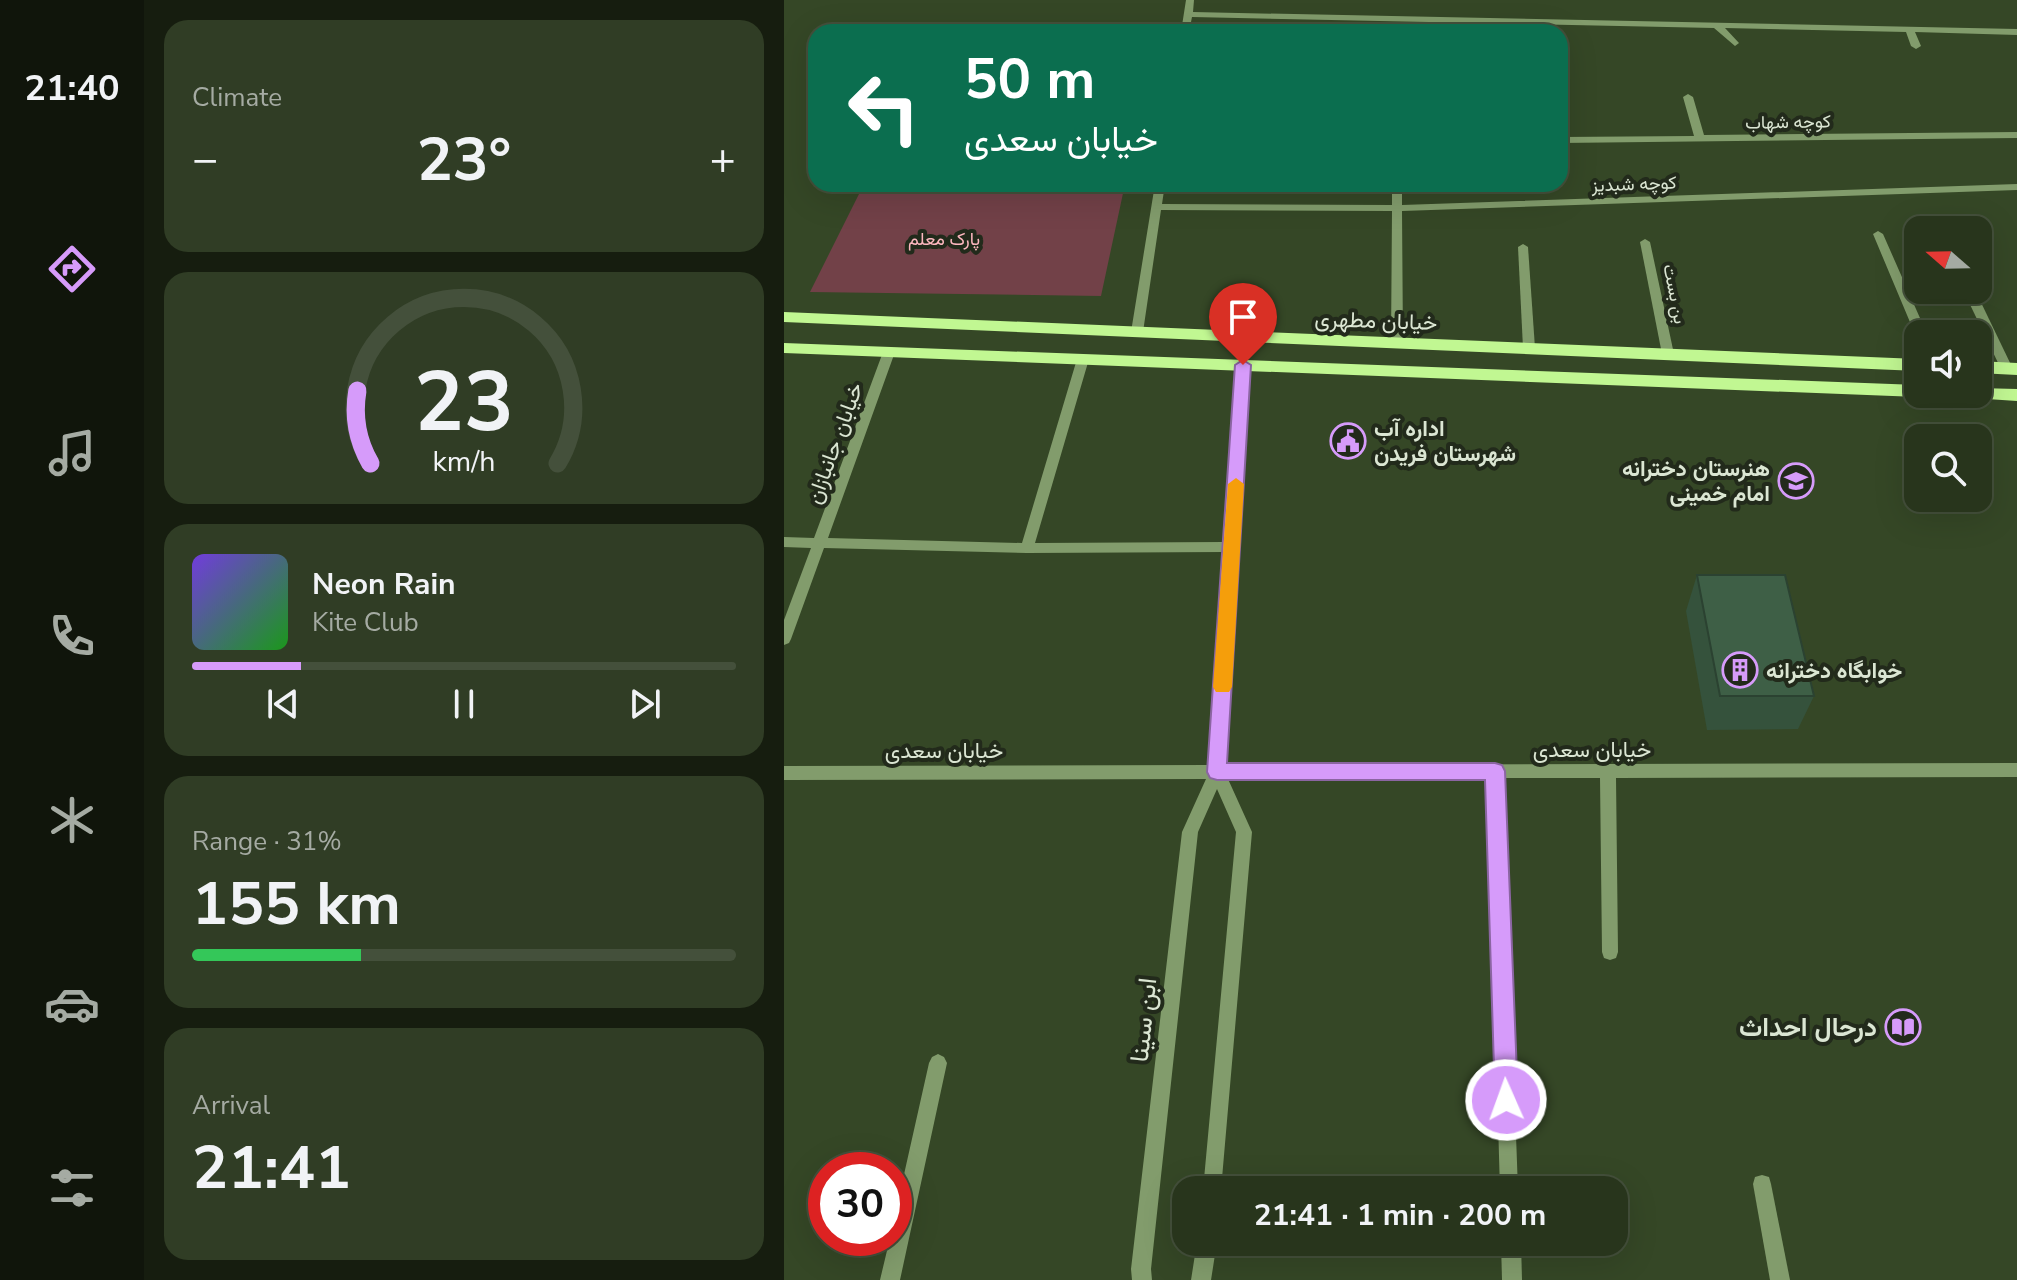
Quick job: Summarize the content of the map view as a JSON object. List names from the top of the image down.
{
  "streets": {
    "main road": ["خیابان مطهری"],
    "street": [
      "کوچه شهاب",
      "کوچه شبدیز",
      "بن بست",
      "خیابان جانبازان",
      "خیابان سعدی",
      "ابن سینا"
    ]
  },
  "crossings": [
    ["بن بست", "خیابان مطهری"],
    ["خیابان سعدی", "ابن سینا"]
  ],
  "parks": ["پارک معلم"],
  "places": {
    "public building": ["اداره آب شهرستان فریدن"],
    "school or university": ["هنرستان دخترانه امام خمینی"],
    "building": ["خوابگاه دخترانه"],
    "library": ["درحال احداث"]
  },
  "north": "left",
  "page": {
    "tabs": "21:40",
    "tile": [
      "Climate",
      ["Range · 31%", "155 km"],
      ["Arrival", "21:41"]
    ],
    "turn": ["50 m", "خیابان سعدی"],
    "heat": ["−", "23°", "+"],
    "song": ["Neon Rain", "Kite Club"],
    "limit": "30",
    "trip": "21:41 · 1 min · 200 m",
    "gauge": ["23", "km/h"]
  }
}
